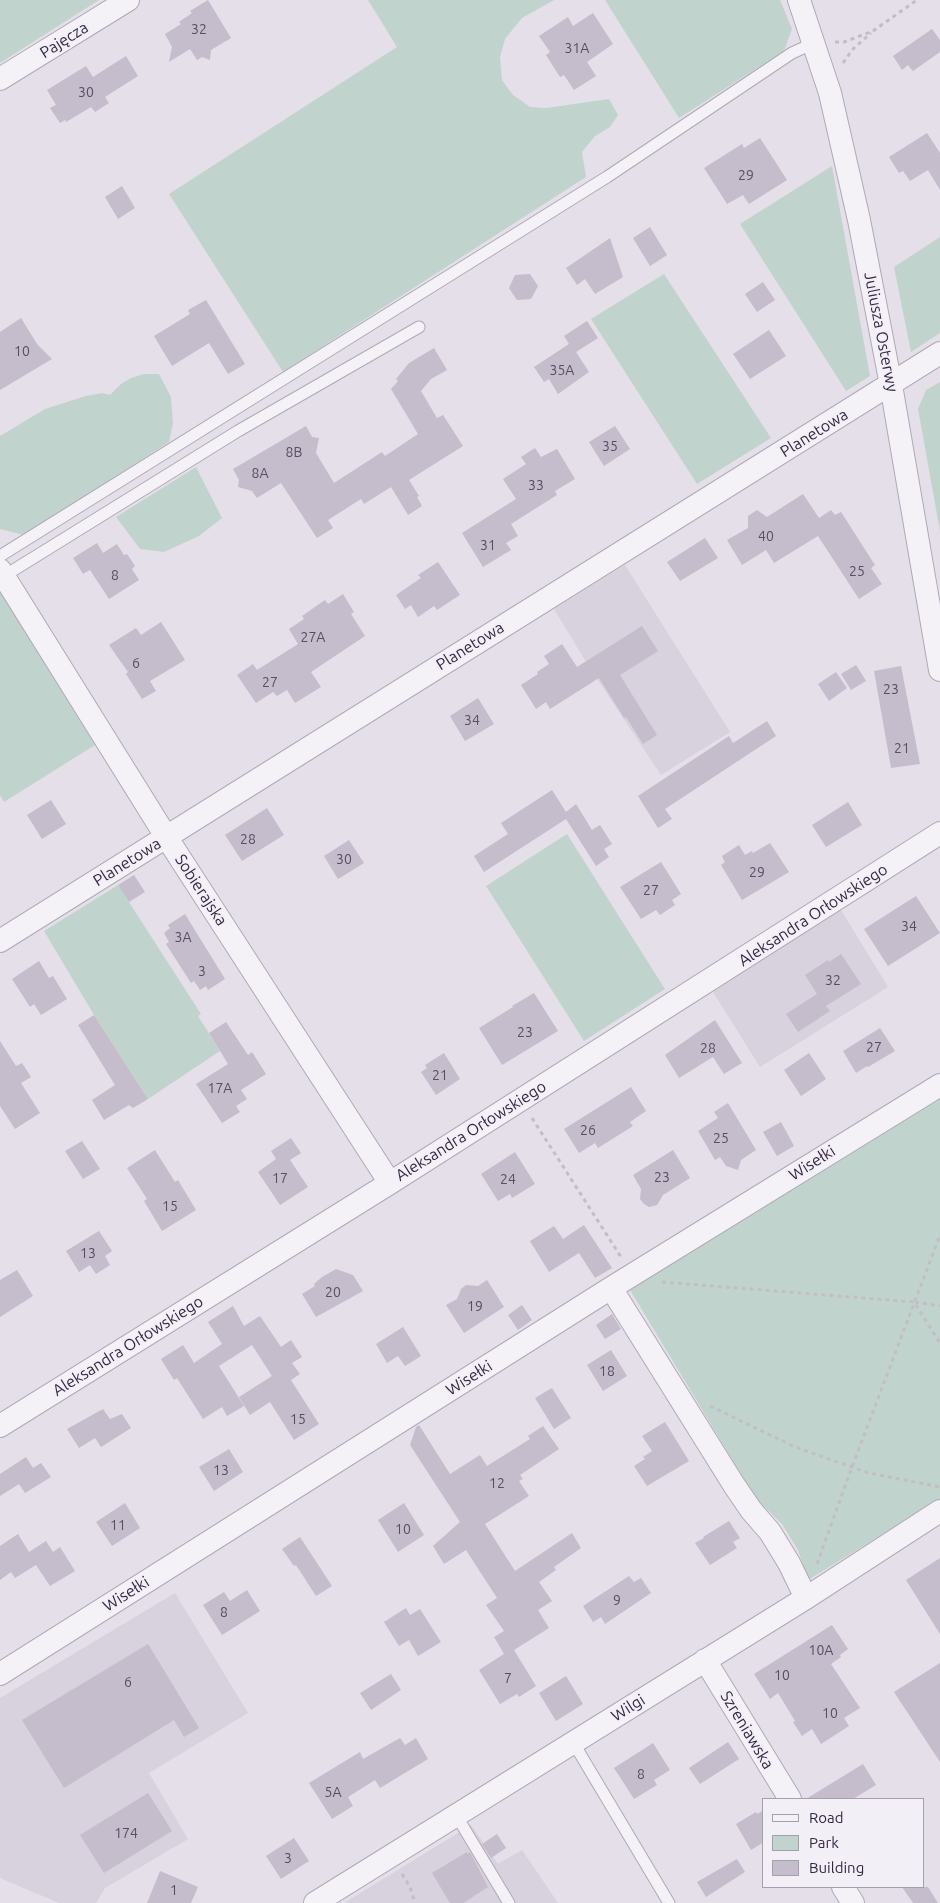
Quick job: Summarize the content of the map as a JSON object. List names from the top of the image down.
{
  "streets": {
    "street": [
      "Pajęcza",
      "Juliusza Osterwy",
      "Planetowa",
      "Sobierajska",
      "Aleksandra Orłowskiego",
      "Wisełki",
      "Wilgi",
      "Szreniawska"
    ]
  },
  "crossings": [
    ["Juliusza Osterwy", "Planetowa"],
    ["Planetowa", "Sobierajska"],
    ["Sobierajska", "Aleksandra Orłowskiego"],
    ["Wilgi", "Szreniawska"]
  ],
  "house_numbers": [
    "32",
    "31A",
    "30",
    "29",
    "10",
    "35A",
    "35",
    "8B",
    "8A",
    "33",
    "40",
    "31",
    "25",
    "8",
    "27A",
    "6",
    "27",
    "23",
    "34",
    "21",
    "28",
    "30",
    "29",
    "27",
    "34",
    "3A",
    "3",
    "32",
    "23",
    "27",
    "28",
    "21",
    "17A",
    "26",
    "25",
    "23",
    "17",
    "24",
    "15",
    "13",
    "20",
    "19",
    "18",
    "15",
    "13",
    "12",
    "11",
    "10",
    "9",
    "8",
    "10A",
    "10",
    "7",
    "6",
    "10",
    "8",
    "5A",
    "174",
    "3",
    "1"
  ],
  "legend": ["Road", "Park", "Building"]
}
